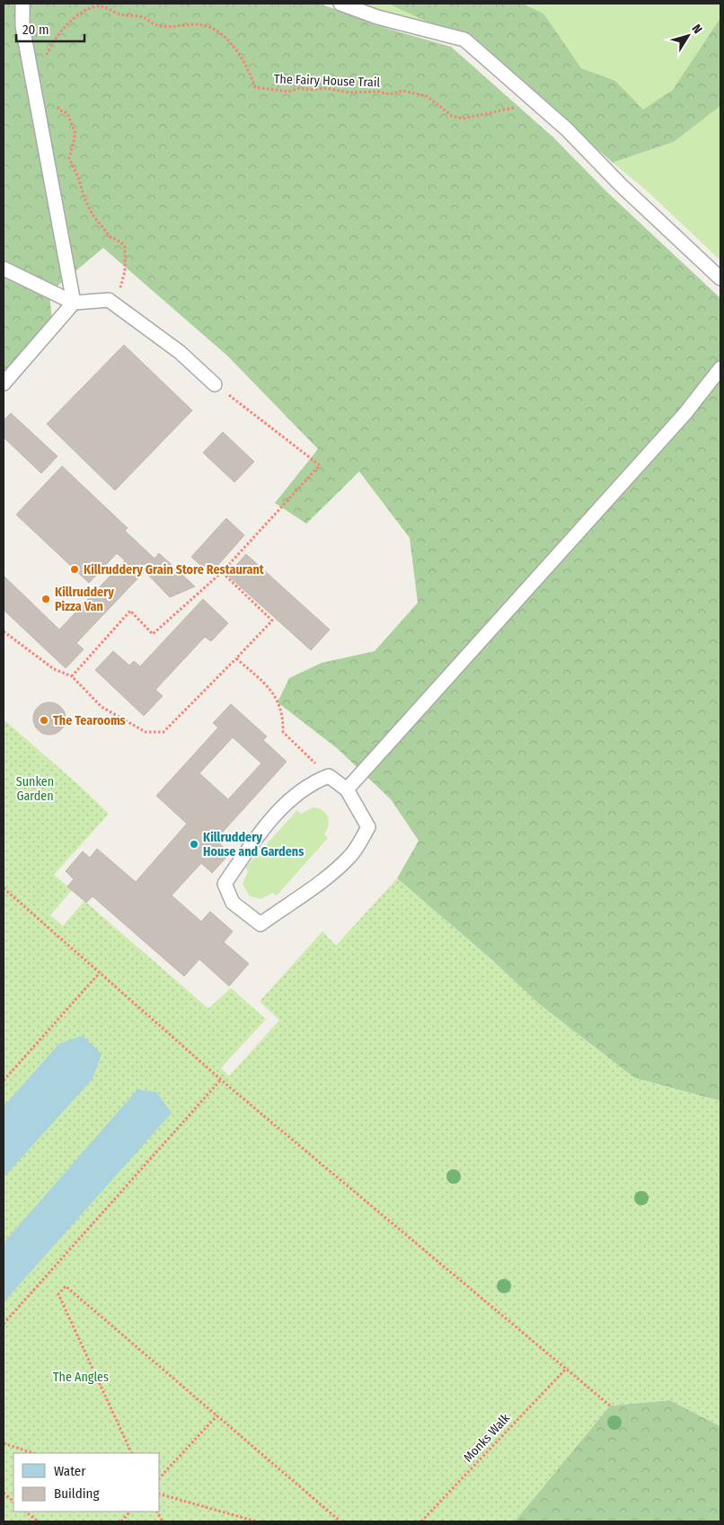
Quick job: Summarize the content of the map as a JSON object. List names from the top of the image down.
{
  "streets": {
    "path": ["The Fairy House Trail", "Monks Walk"]
  },
  "parks": ["Sunken Garden", "The Angles"],
  "places": [
    "Killruddery Grain Store Restaurant",
    "Killruddery Pizza Van",
    "The Tearooms",
    "Killruddery House and Gardens"
  ],
  "legend": ["Water", "Building"],
  "scale_bar": "20 m",
  "north": "top right"
}
